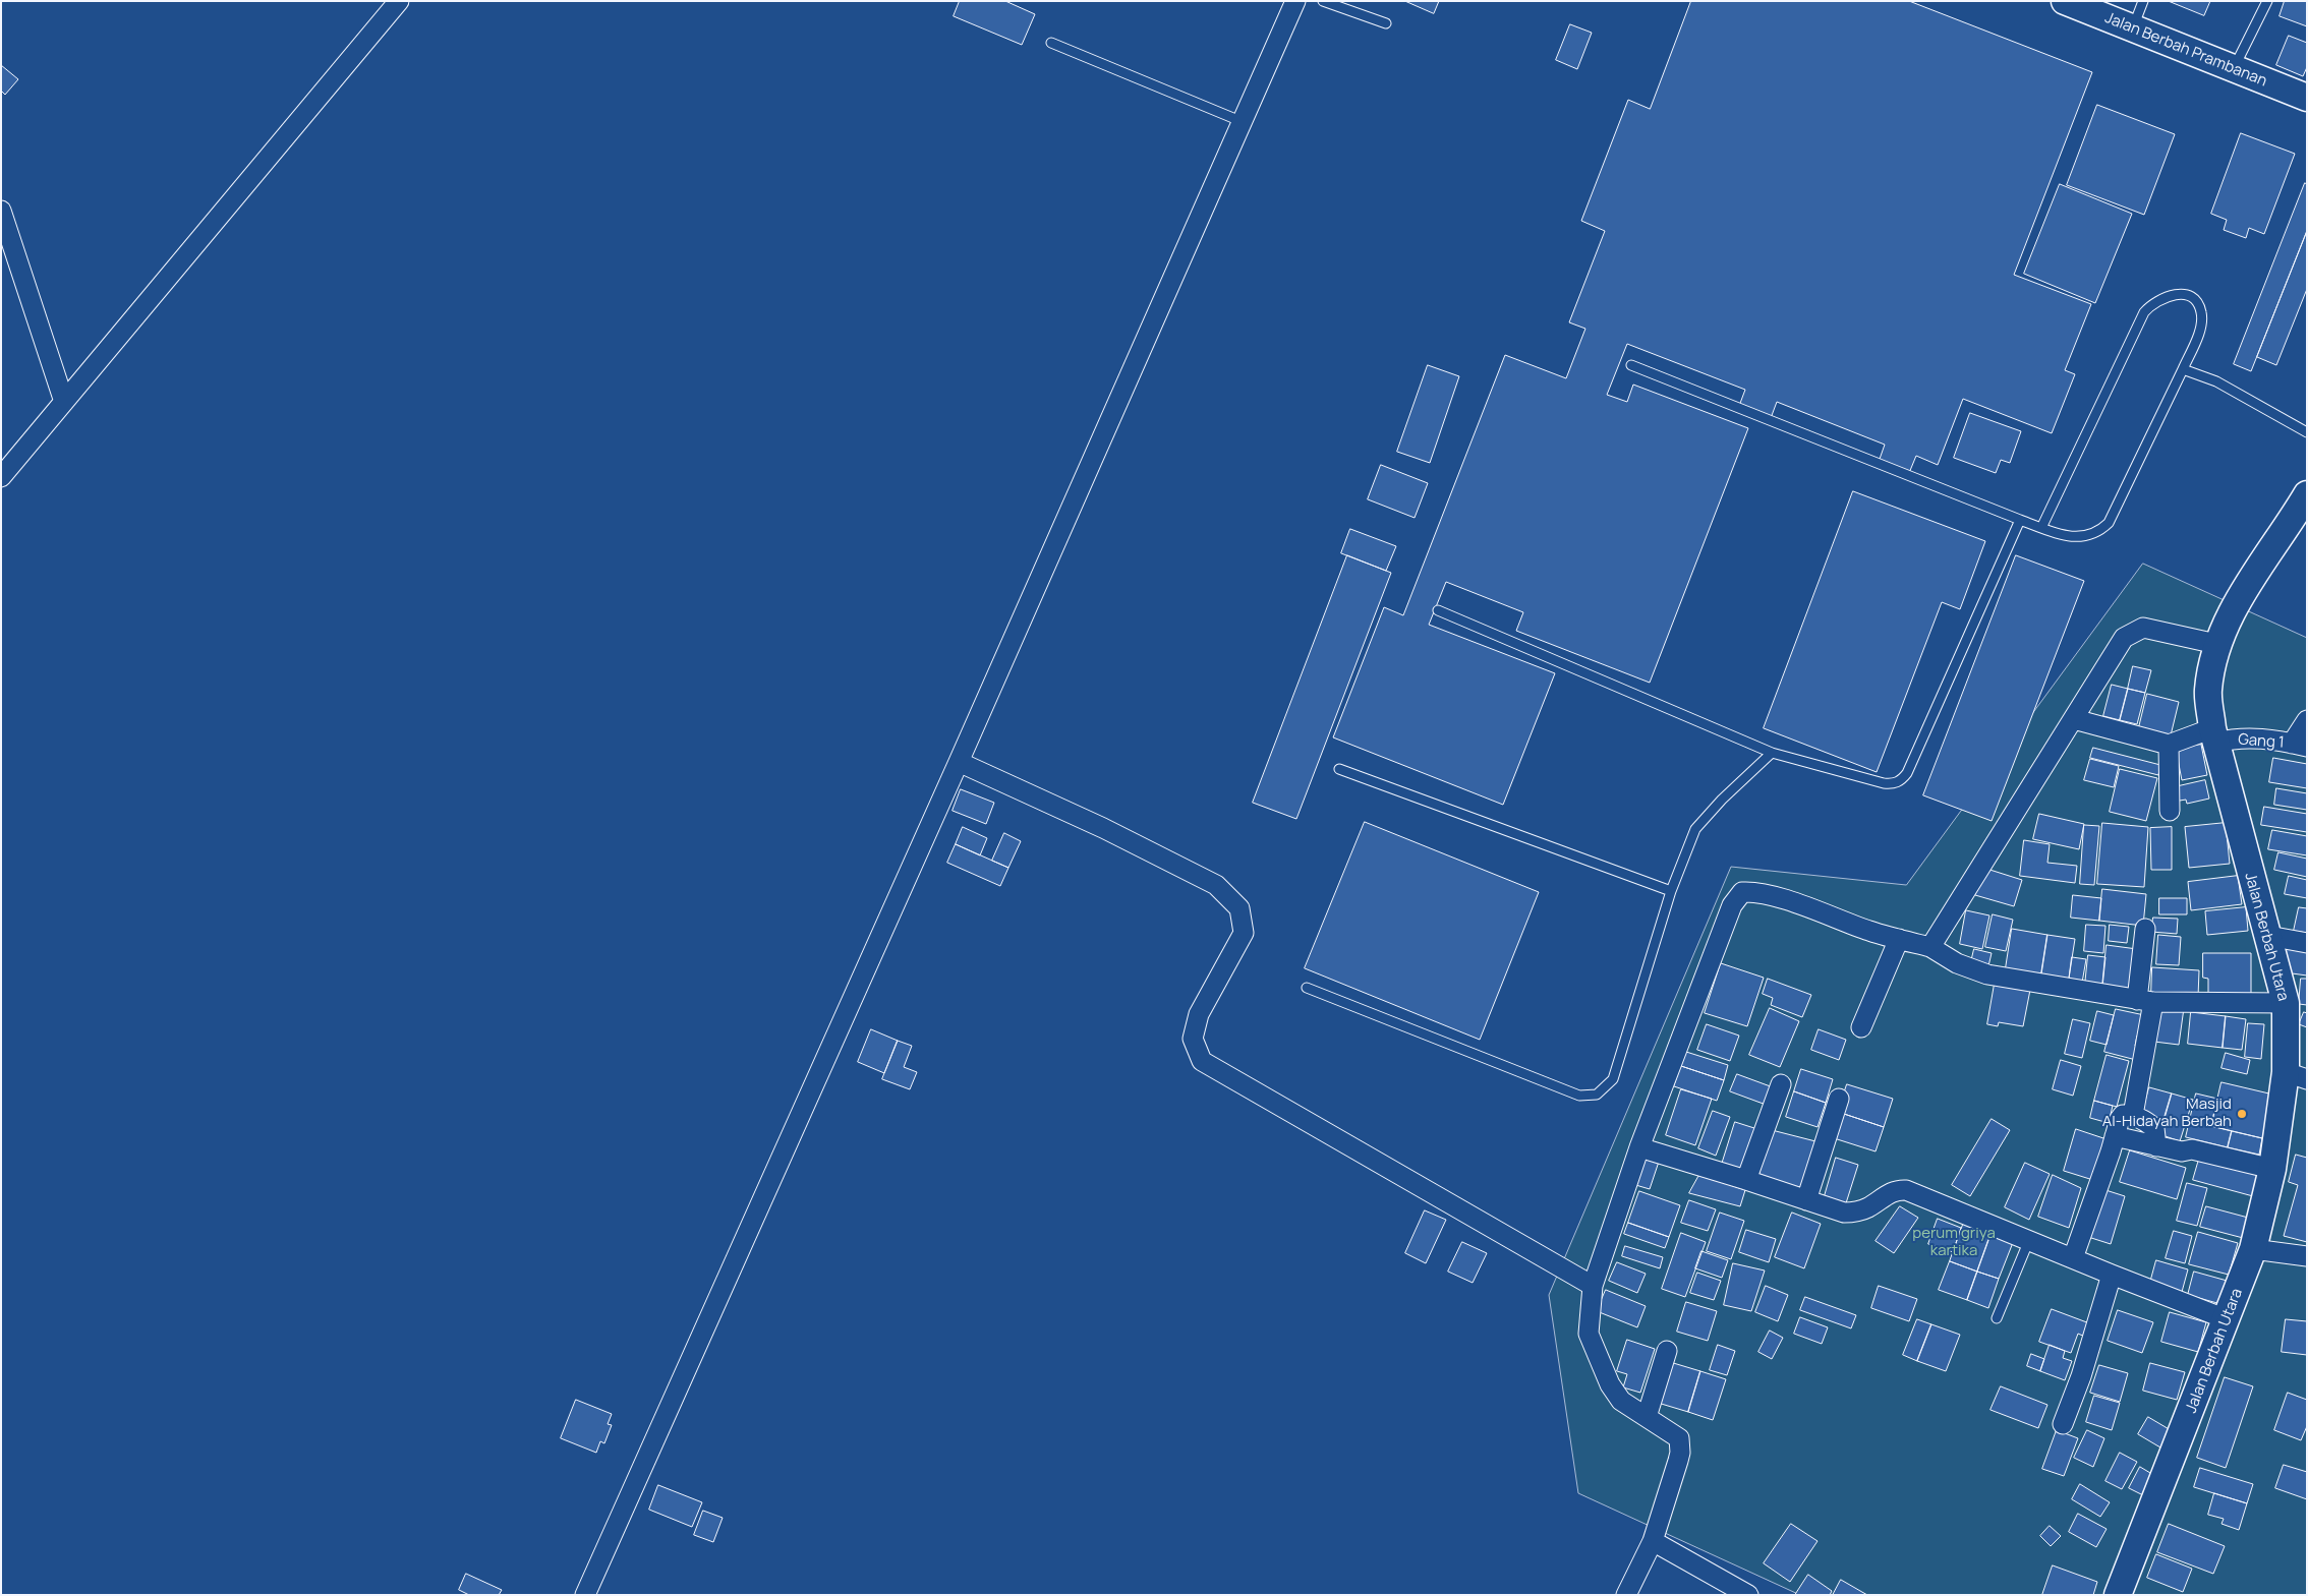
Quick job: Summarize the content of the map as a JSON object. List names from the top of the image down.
{
  "streets": {
    "main road": ["Jalan Berbah Prambanan", "Jalan Berbah Utara"],
    "street": ["Gang 1"]
  },
  "crossings": [
    ["Gang 1", "Jalan Berbah Utara"]
  ],
  "parks": ["perum griya kartika"],
  "places": ["Masjid Al-Hidayah Berbah"]
}
